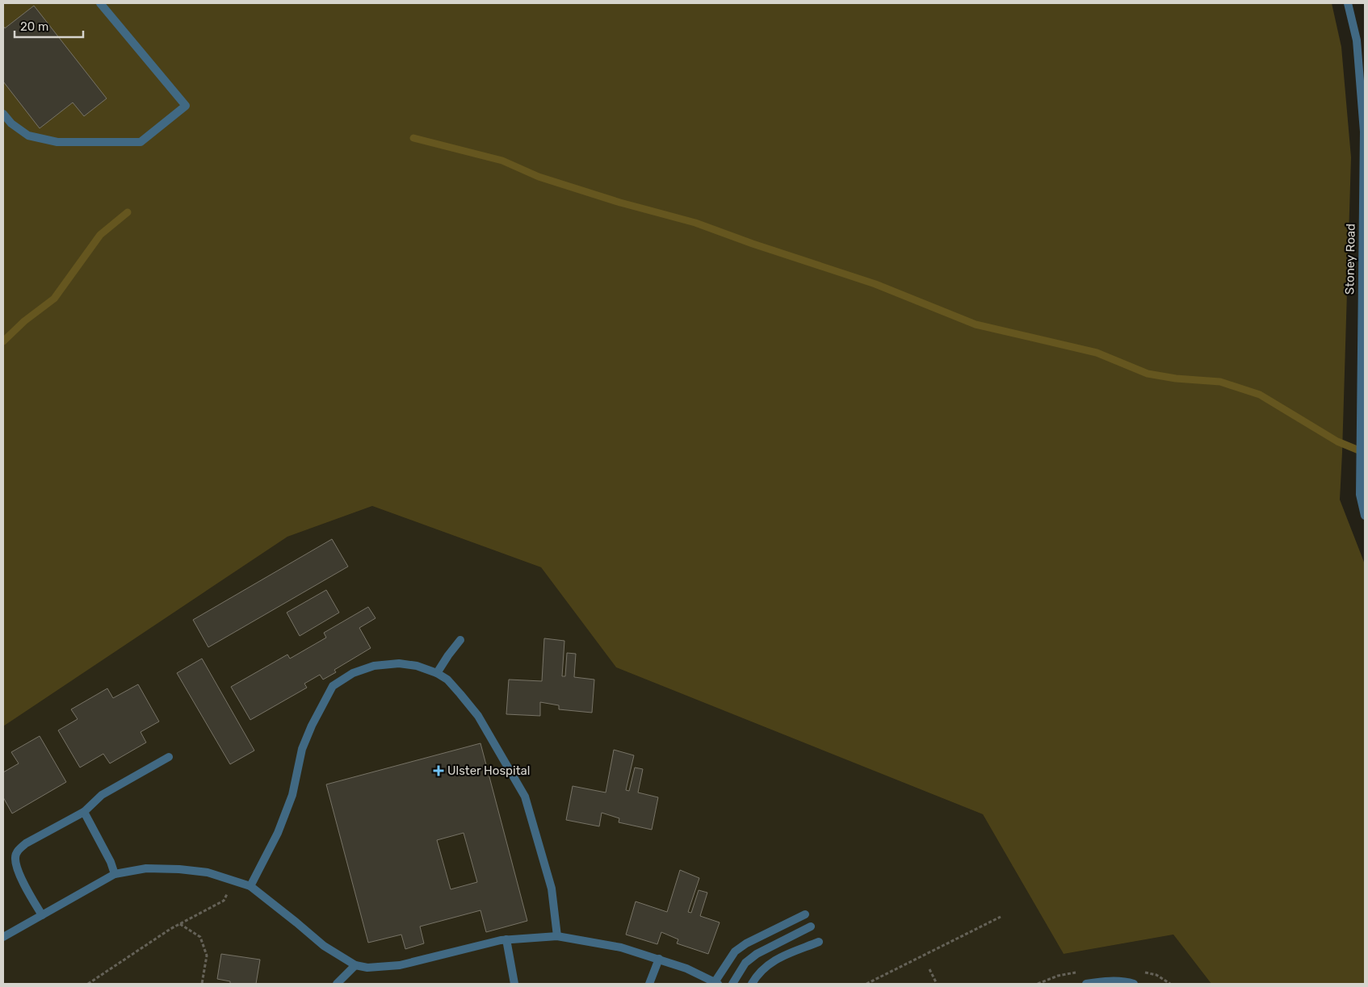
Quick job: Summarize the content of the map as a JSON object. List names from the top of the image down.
{
  "streets": {
    "street": ["Stoney Road"]
  },
  "places": {
    "health": ["Ulster Hospital"]
  },
  "scale_bar": "20 m"
}
